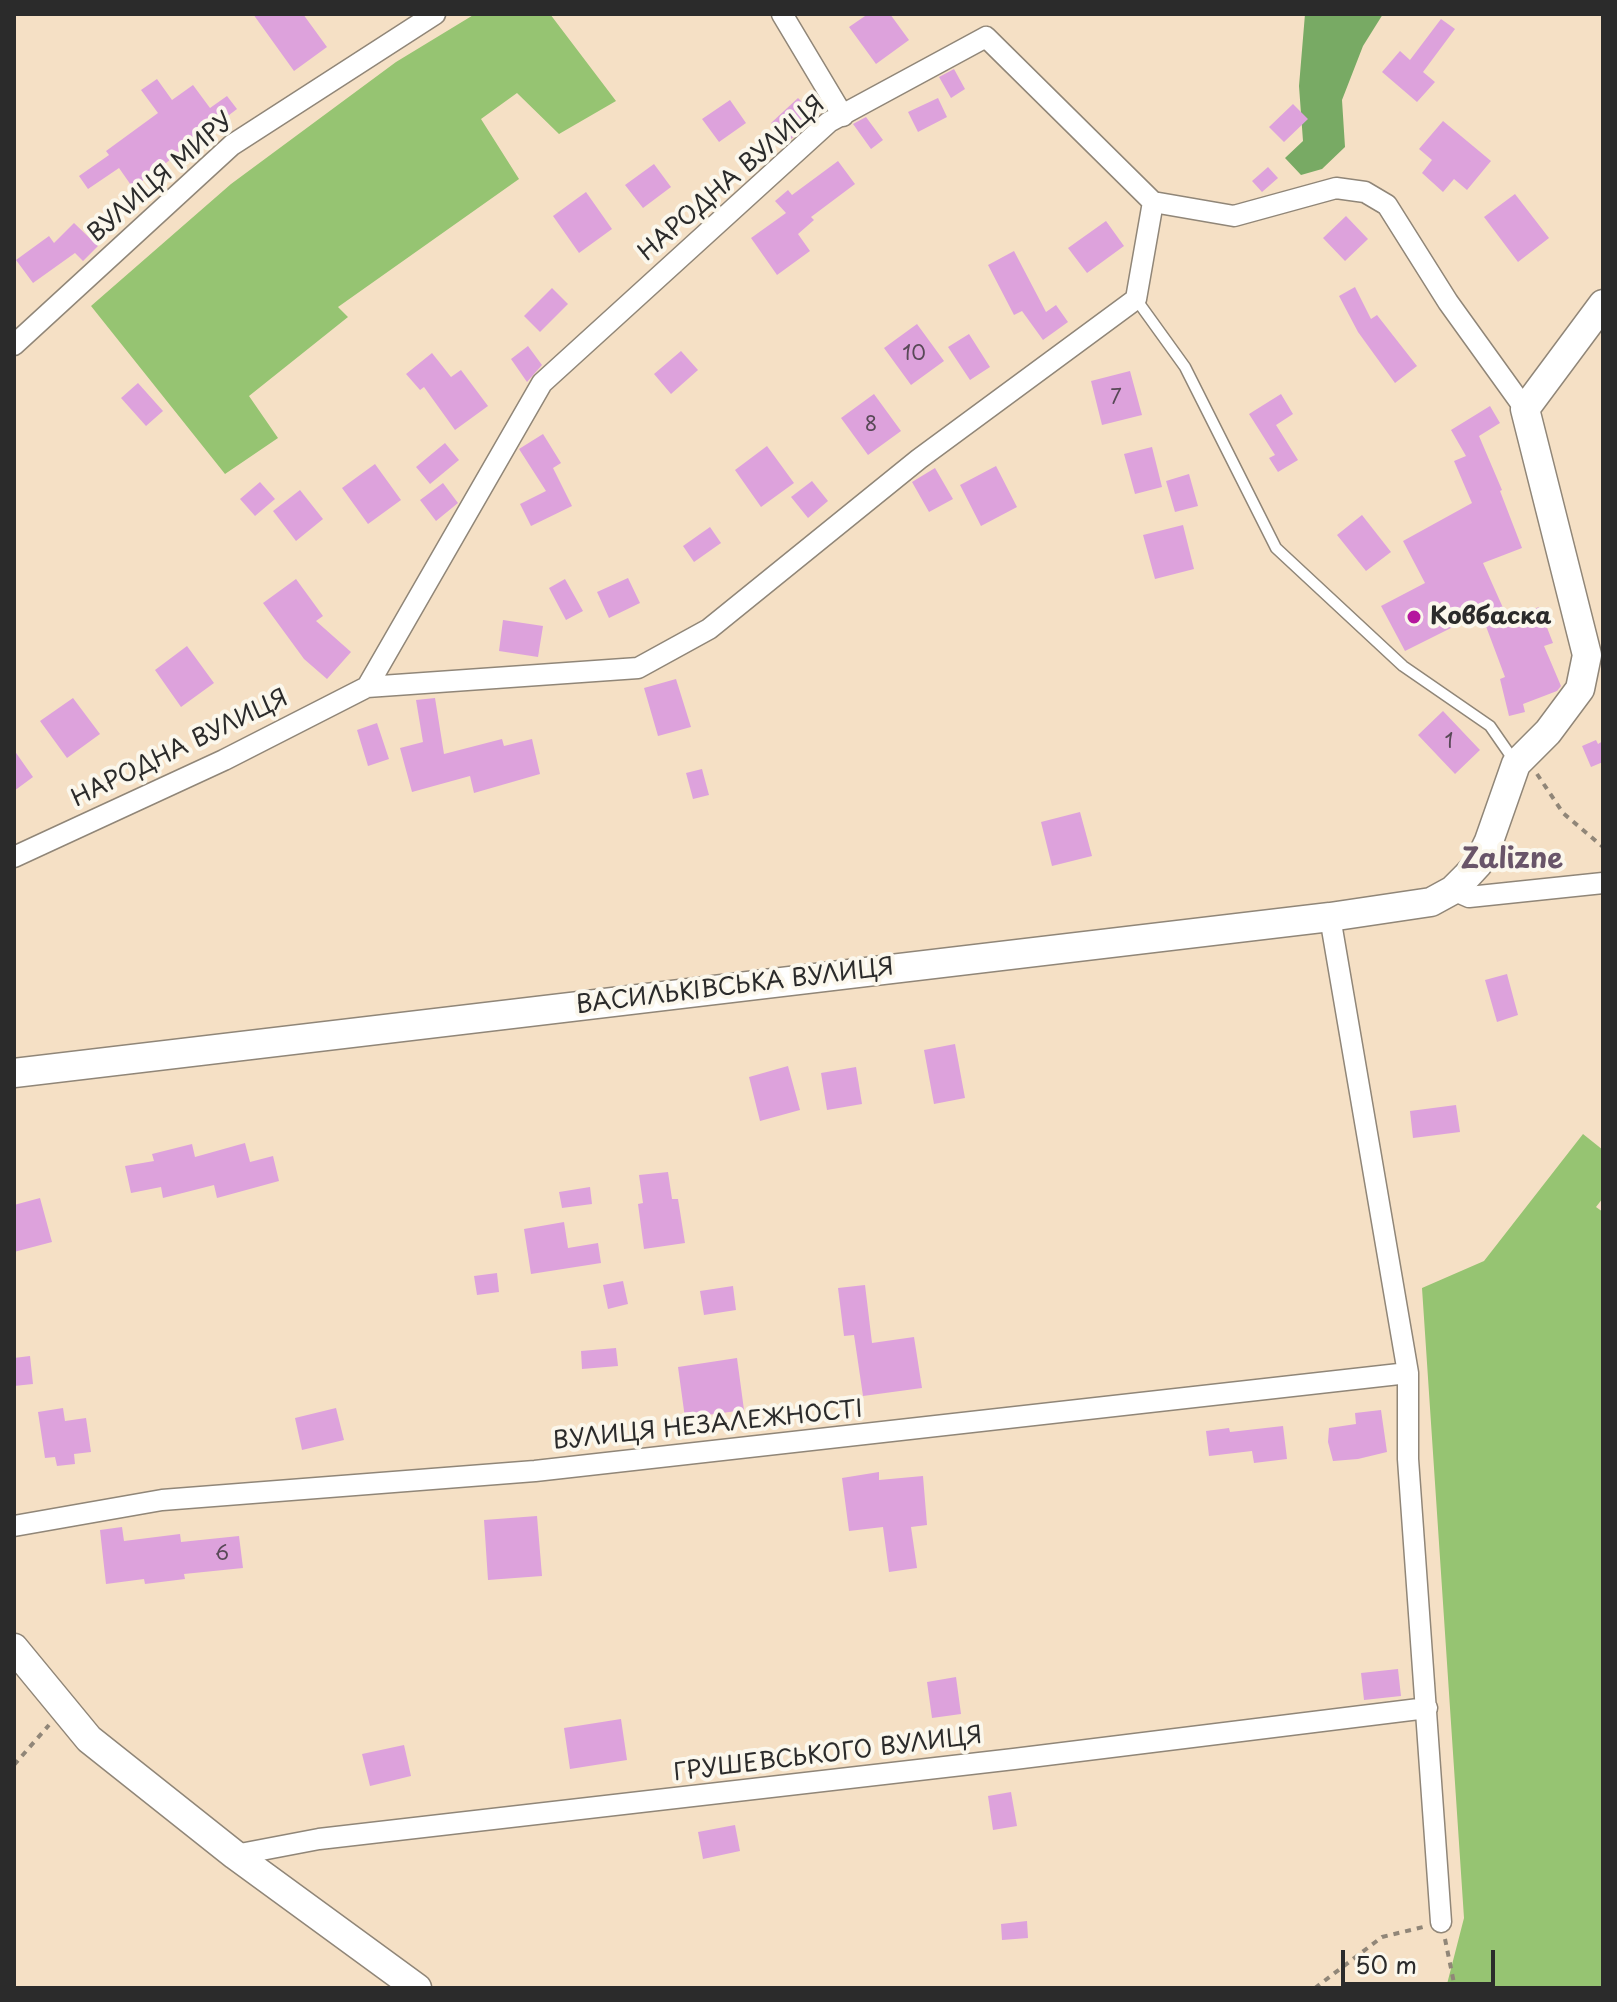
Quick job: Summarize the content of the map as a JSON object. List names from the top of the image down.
{
  "streets": {
    "street": [
      "ВУЛИЦЯ МИРУ",
      "НАРОДНА ВУЛИЦЯ",
      "ВАСИЛЬКІВСЬКА ВУЛИЦЯ",
      "ВУЛИЦЯ НЕЗАЛЕЖНОСТІ",
      "ГРУШЕВСЬКОГО ВУЛИЦЯ"
    ]
  },
  "districts": ["Zalizne"],
  "places": ["Ковбаска"],
  "house_numbers": [
    "10",
    "7",
    "8",
    "1",
    "6"
  ],
  "scale_bar": "50 m"
}
